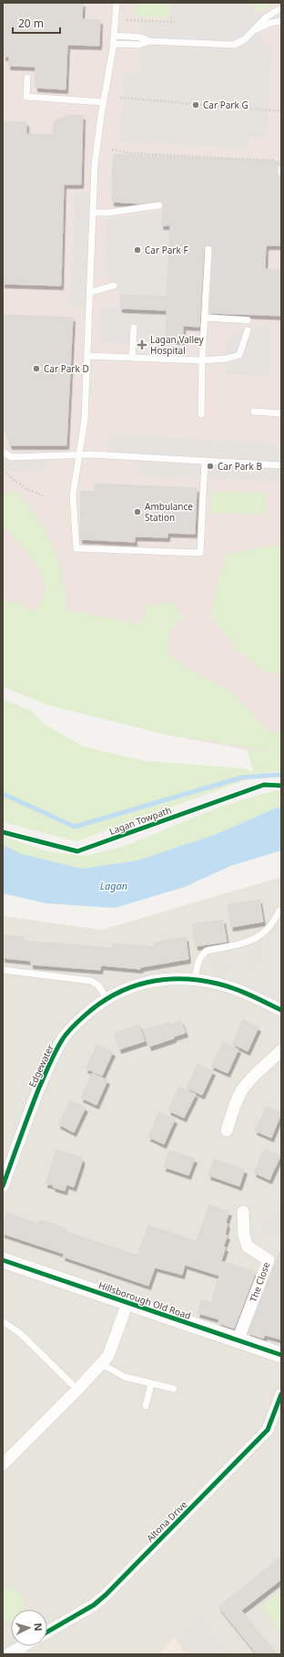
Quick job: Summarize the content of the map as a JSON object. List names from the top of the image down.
{
  "streets": {
    "street": [
      "Edgewater",
      "The Close",
      "Hillsborough Old Road",
      "Altona Drive"
    ],
    "cycle path": ["Lagan Towpath"]
  },
  "crossings": [
    ["The Close", "Hillsborough Old Road"]
  ],
  "water": ["Lagan"],
  "places": {
    "other": [
      "Car Park G",
      "Car Park F",
      "Car Park D",
      "Car Park B",
      "Ambulance Station"
    ],
    "health": ["Lagan Valley Hospital"]
  },
  "scale_bar": "20 m",
  "north": "right"
}
